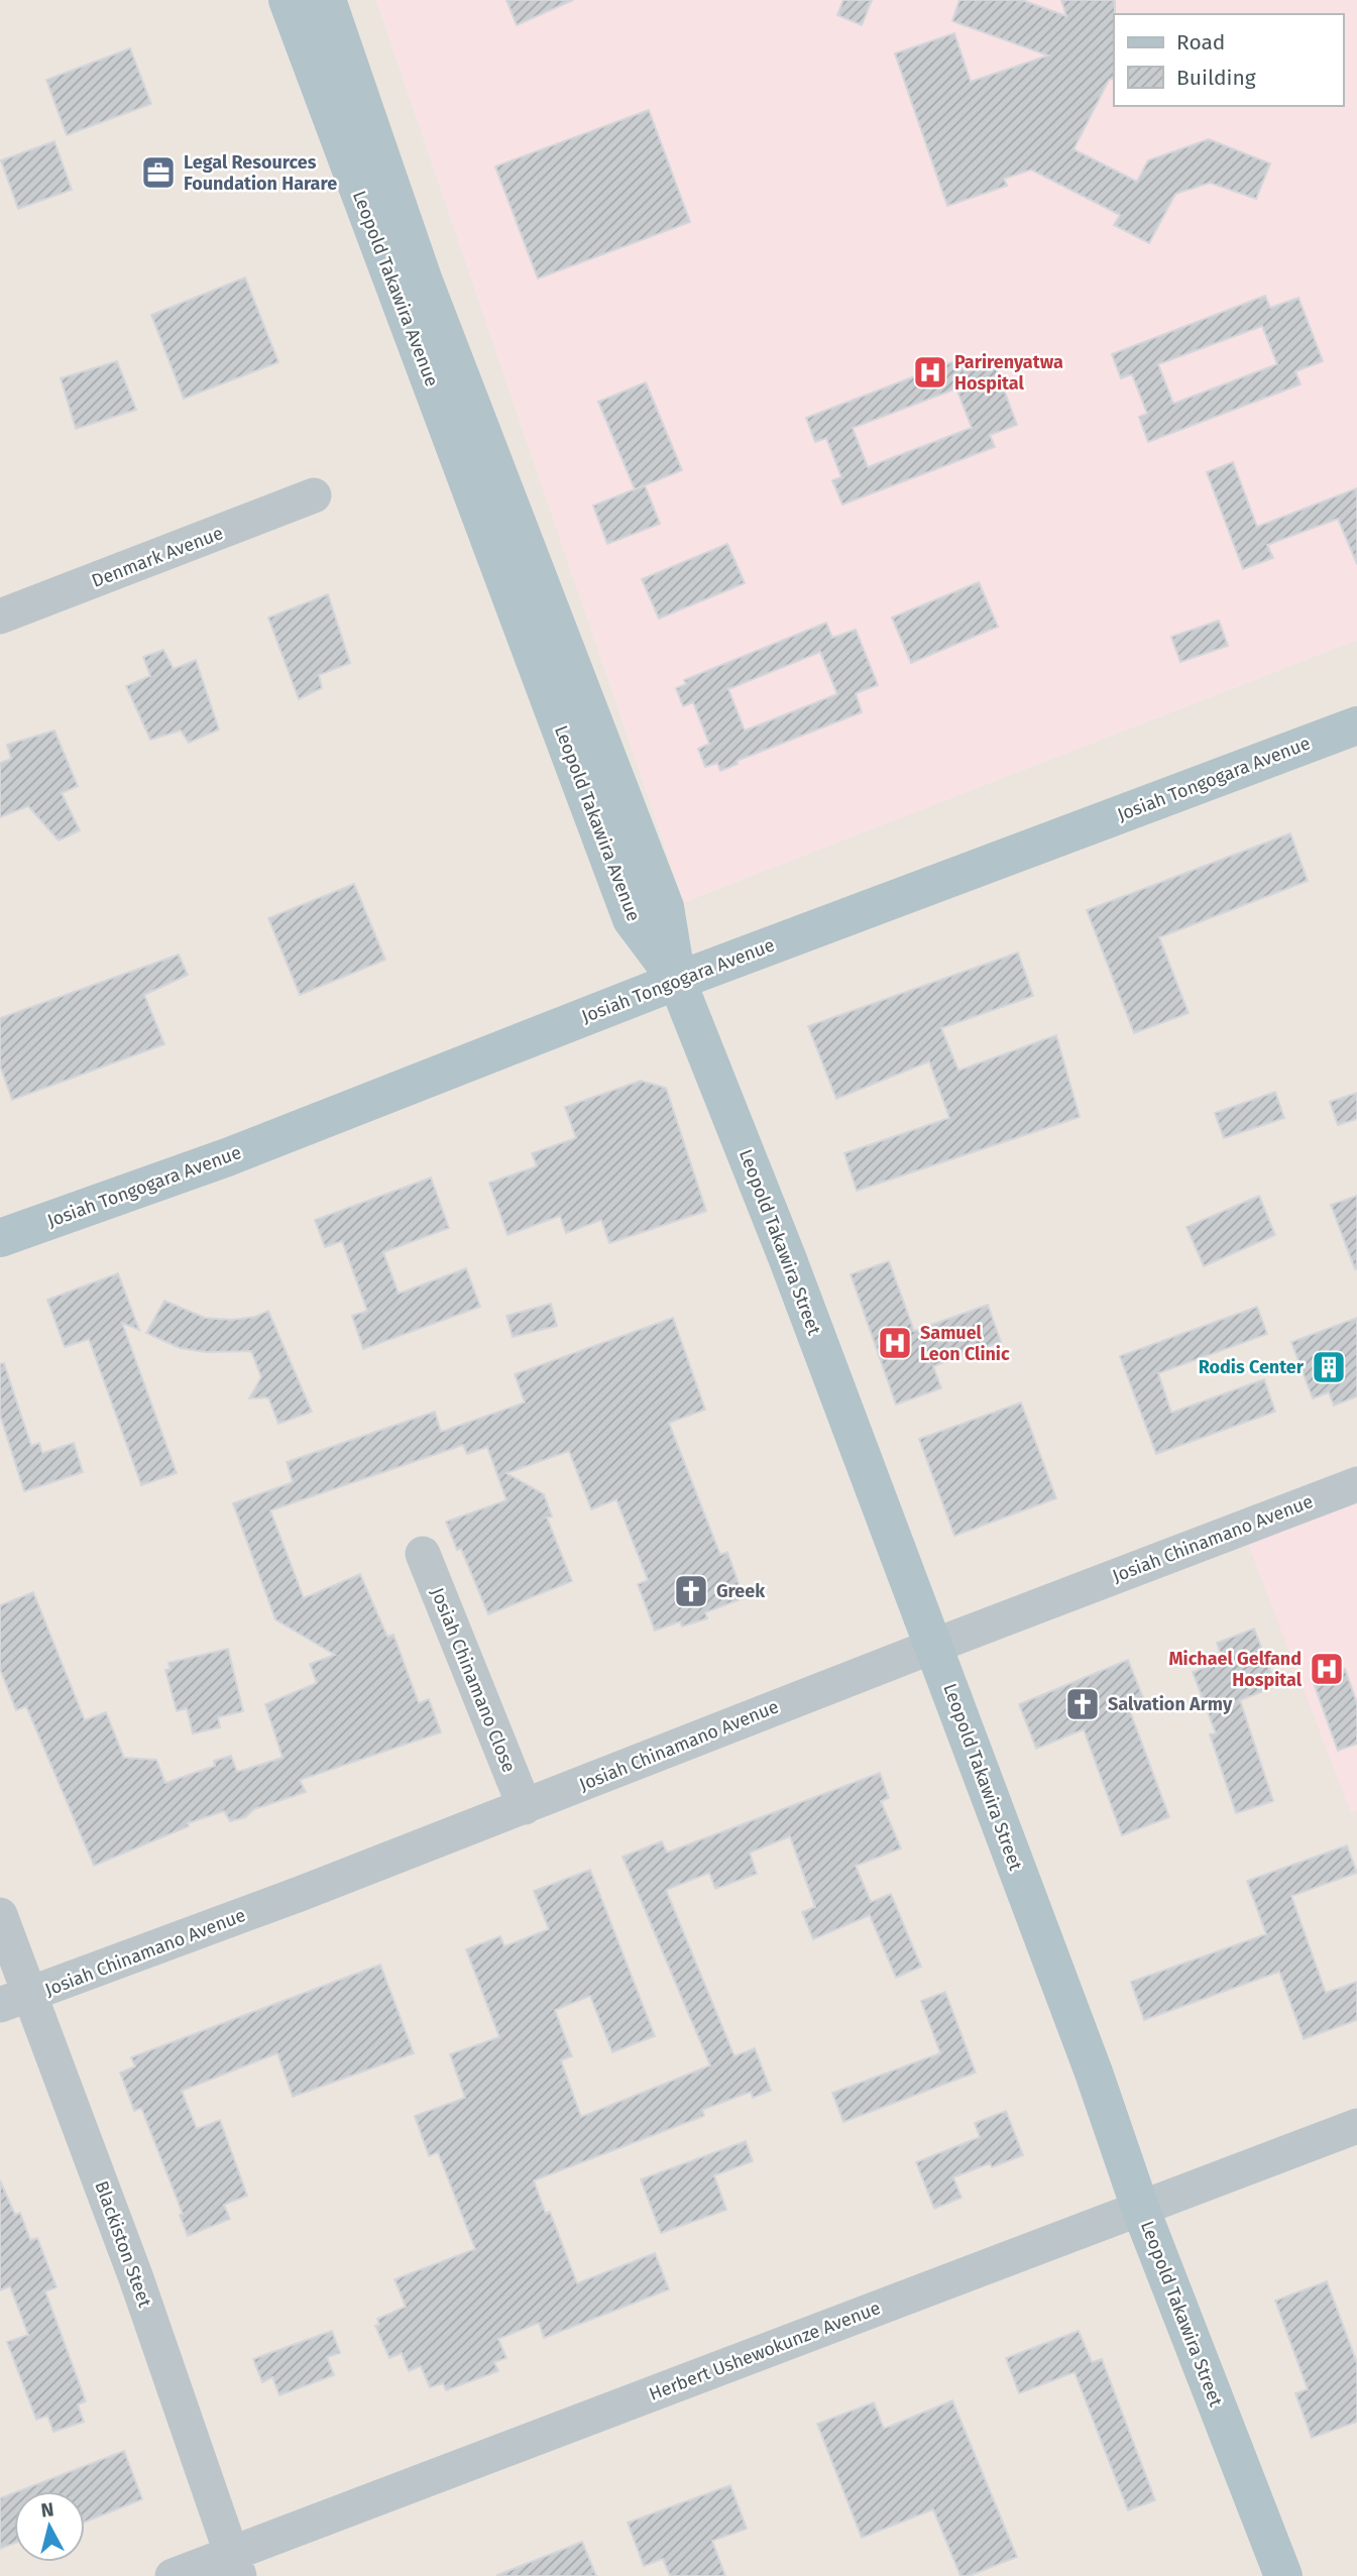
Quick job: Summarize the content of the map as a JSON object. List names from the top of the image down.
{
  "streets": {
    "main road": ["Leopold Takawira Avenue", "Josiah Tongogara Avenue", "Leopold Takawira Street"],
    "street": [
      "Denmark Avenue",
      "Josiah Chinamano Avenue",
      "Josiah Chinamano Close",
      "Blackiston Steet",
      "Herbert Ushewokunze Avenue"
    ]
  },
  "crossings": [
    ["Leopold Takawira Avenue", "Josiah Tongogara Avenue"],
    ["Leopold Takawira Avenue", "Leopold Takawira Street"],
    ["Josiah Tongogara Avenue", "Leopold Takawira Street"],
    ["Leopold Takawira Street", "Josiah Chinamano Avenue"],
    ["Leopold Takawira Street", "Herbert Ushewokunze Avenue"],
    ["Josiah Chinamano Avenue", "Josiah Chinamano Close"],
    ["Josiah Chinamano Avenue", "Blackiston Steet"],
    ["Blackiston Steet", "Herbert Ushewokunze Avenue"]
  ],
  "places": {
    "office": ["Legal Resources Foundation Harare"],
    "hospital": ["Parirenyatwa Hospital", "Samuel Leon Clinic", "Michael Gelfand Hospital"],
    "building": ["Rodis Center"],
    "church": ["Greek", "Salvation Army"]
  },
  "legend": ["Road", "Building"],
  "north": "top"
}
